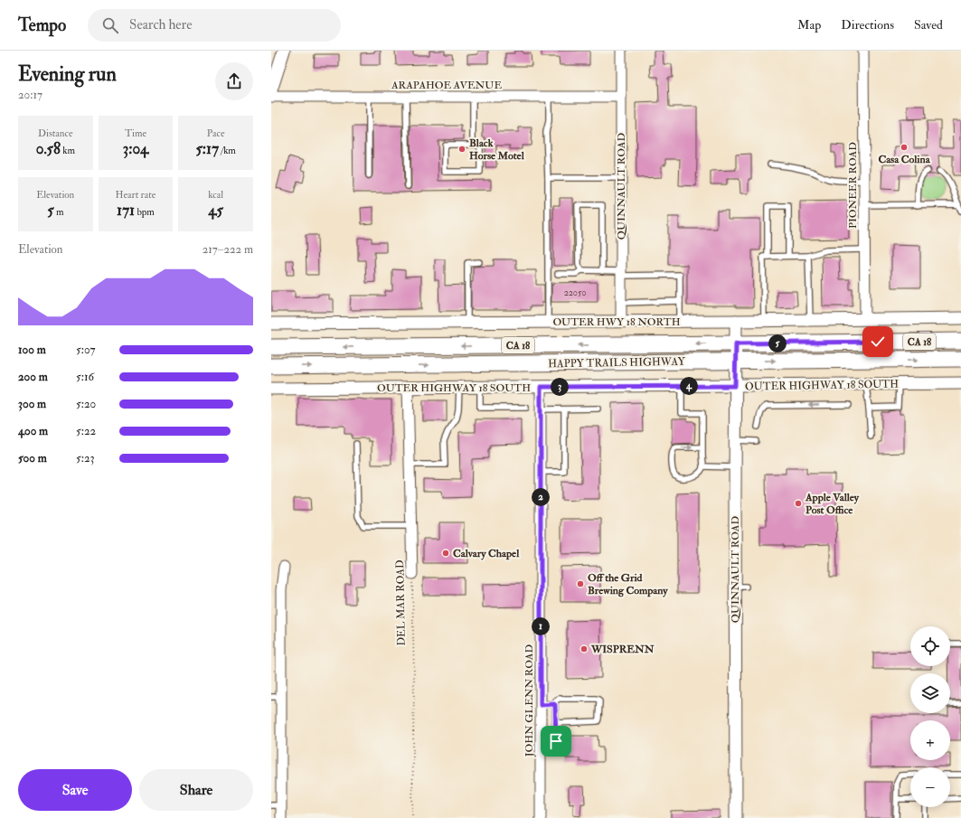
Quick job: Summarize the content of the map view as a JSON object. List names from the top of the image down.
{
  "streets": {
    "main road": ["CA 18", "HAPPY TRAILS HIGHWAY"],
    "street": [
      "ARAPAHOE AVENUE",
      "PIONEER ROAD",
      "QUINNAULT ROAD",
      "OUTER HWY 18 NORTH",
      "OUTER HIGHWAY 18 SOUTH",
      "DEL MAR ROAD",
      "JOHN GLENN ROAD"
    ]
  },
  "crossings": [
    ["ARAPAHOE AVENUE", "QUINNAULT ROAD"],
    ["PIONEER ROAD", "OUTER HWY 18 NORTH"],
    ["QUINNAULT ROAD", "OUTER HWY 18 NORTH"],
    ["QUINNAULT ROAD", "HAPPY TRAILS HIGHWAY"],
    ["QUINNAULT ROAD", "OUTER HIGHWAY 18 SOUTH"],
    ["OUTER HIGHWAY 18 SOUTH", "DEL MAR ROAD"],
    ["OUTER HIGHWAY 18 SOUTH", "JOHN GLENN ROAD"]
  ],
  "places": [
    "Casa Colina",
    "Black Horse Motel",
    "Apple Valley Post Office",
    "Calvary Chapel",
    "Off the Grid Brewing Company",
    "WISPRENN"
  ],
  "house_numbers": ["22050"],
  "page": {
    "header": "Tempo",
    "search": "Search here",
    "nav": ["Map", "Directions", "Saved"],
    "heading": ["Evening run", "20:17"],
    "stats": [
      ["Distance", "0.58 km"],
      ["Time", "3:04"],
      ["Pace", "5:17 /km"],
      ["Elevation", "5 m"],
      ["Heart rate", "171 bpm"],
      ["kcal", "45"]
    ],
    "chart": ["Elevation", "217–222 m"],
    "pins": [
      "5",
      "4",
      "3",
      "2",
      "1"
    ],
    "list": [
      {
        "name": "100 m",
        "note": "5:07"
      },
      {
        "name": "200 m",
        "note": "5:16"
      },
      {
        "name": "300 m",
        "note": "5:20"
      },
      {
        "name": "400 m",
        "note": "5:22"
      },
      {
        "name": "500 m",
        "note": "5:23"
      }
    ],
    "map_buttons": ["+", "−"],
    "buttons": ["Save", "Share"]
  }
}
